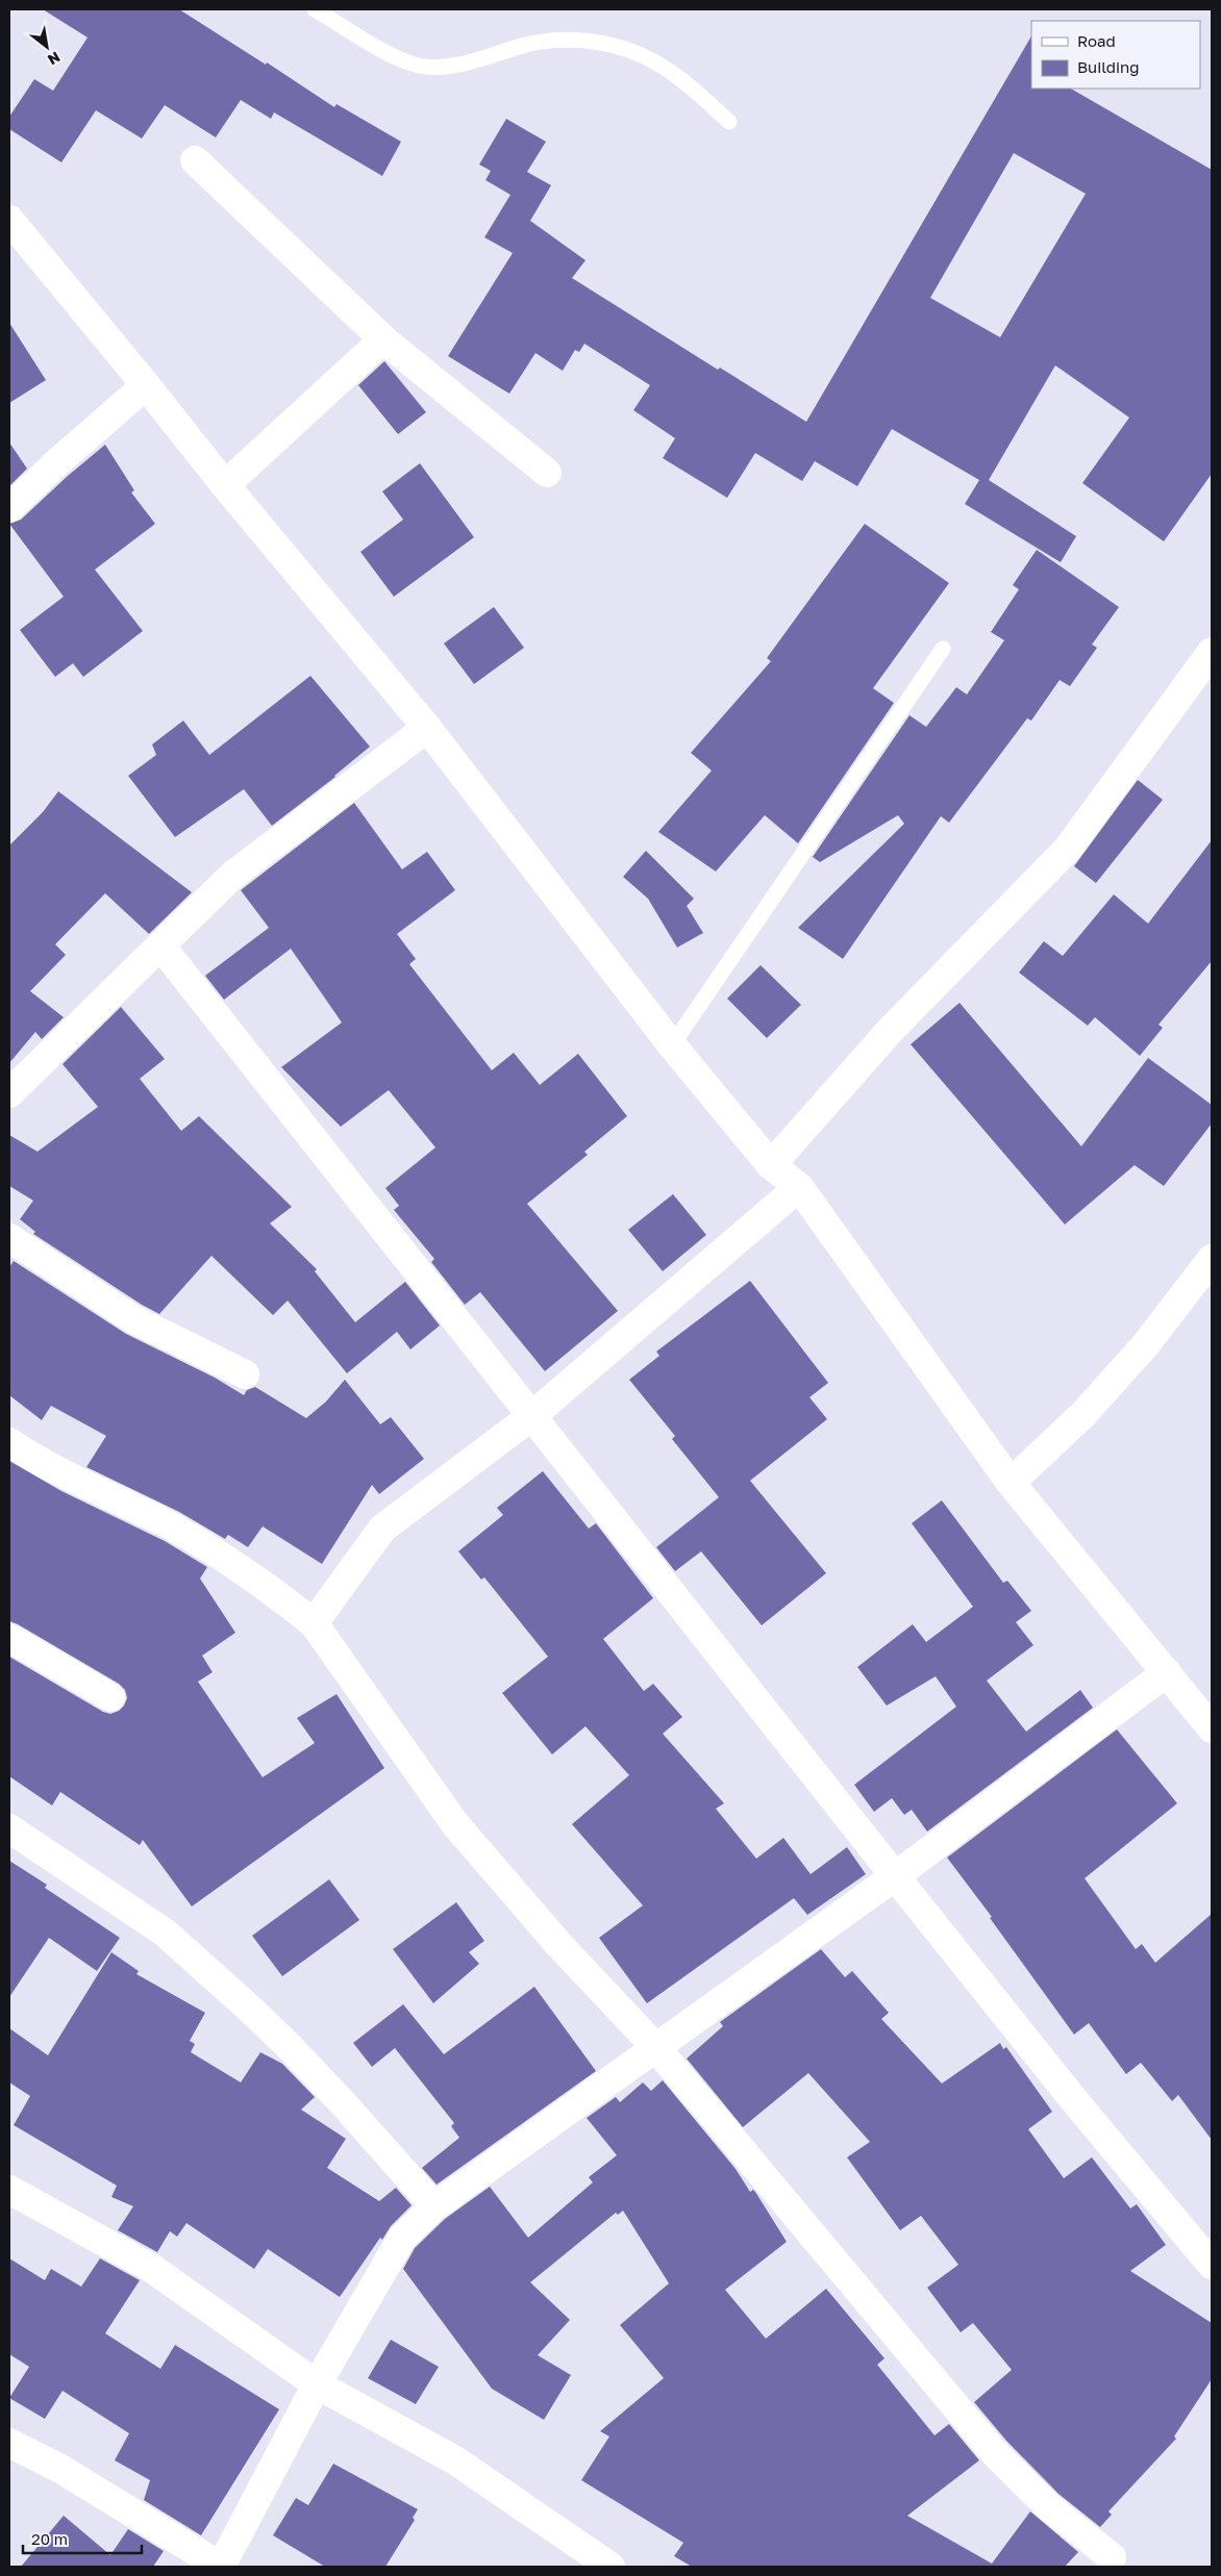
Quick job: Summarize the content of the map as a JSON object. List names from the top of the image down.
{
  "legend": ["Road", "Building"],
  "scale_bar": "20 m",
  "north": "bottom right"
}
